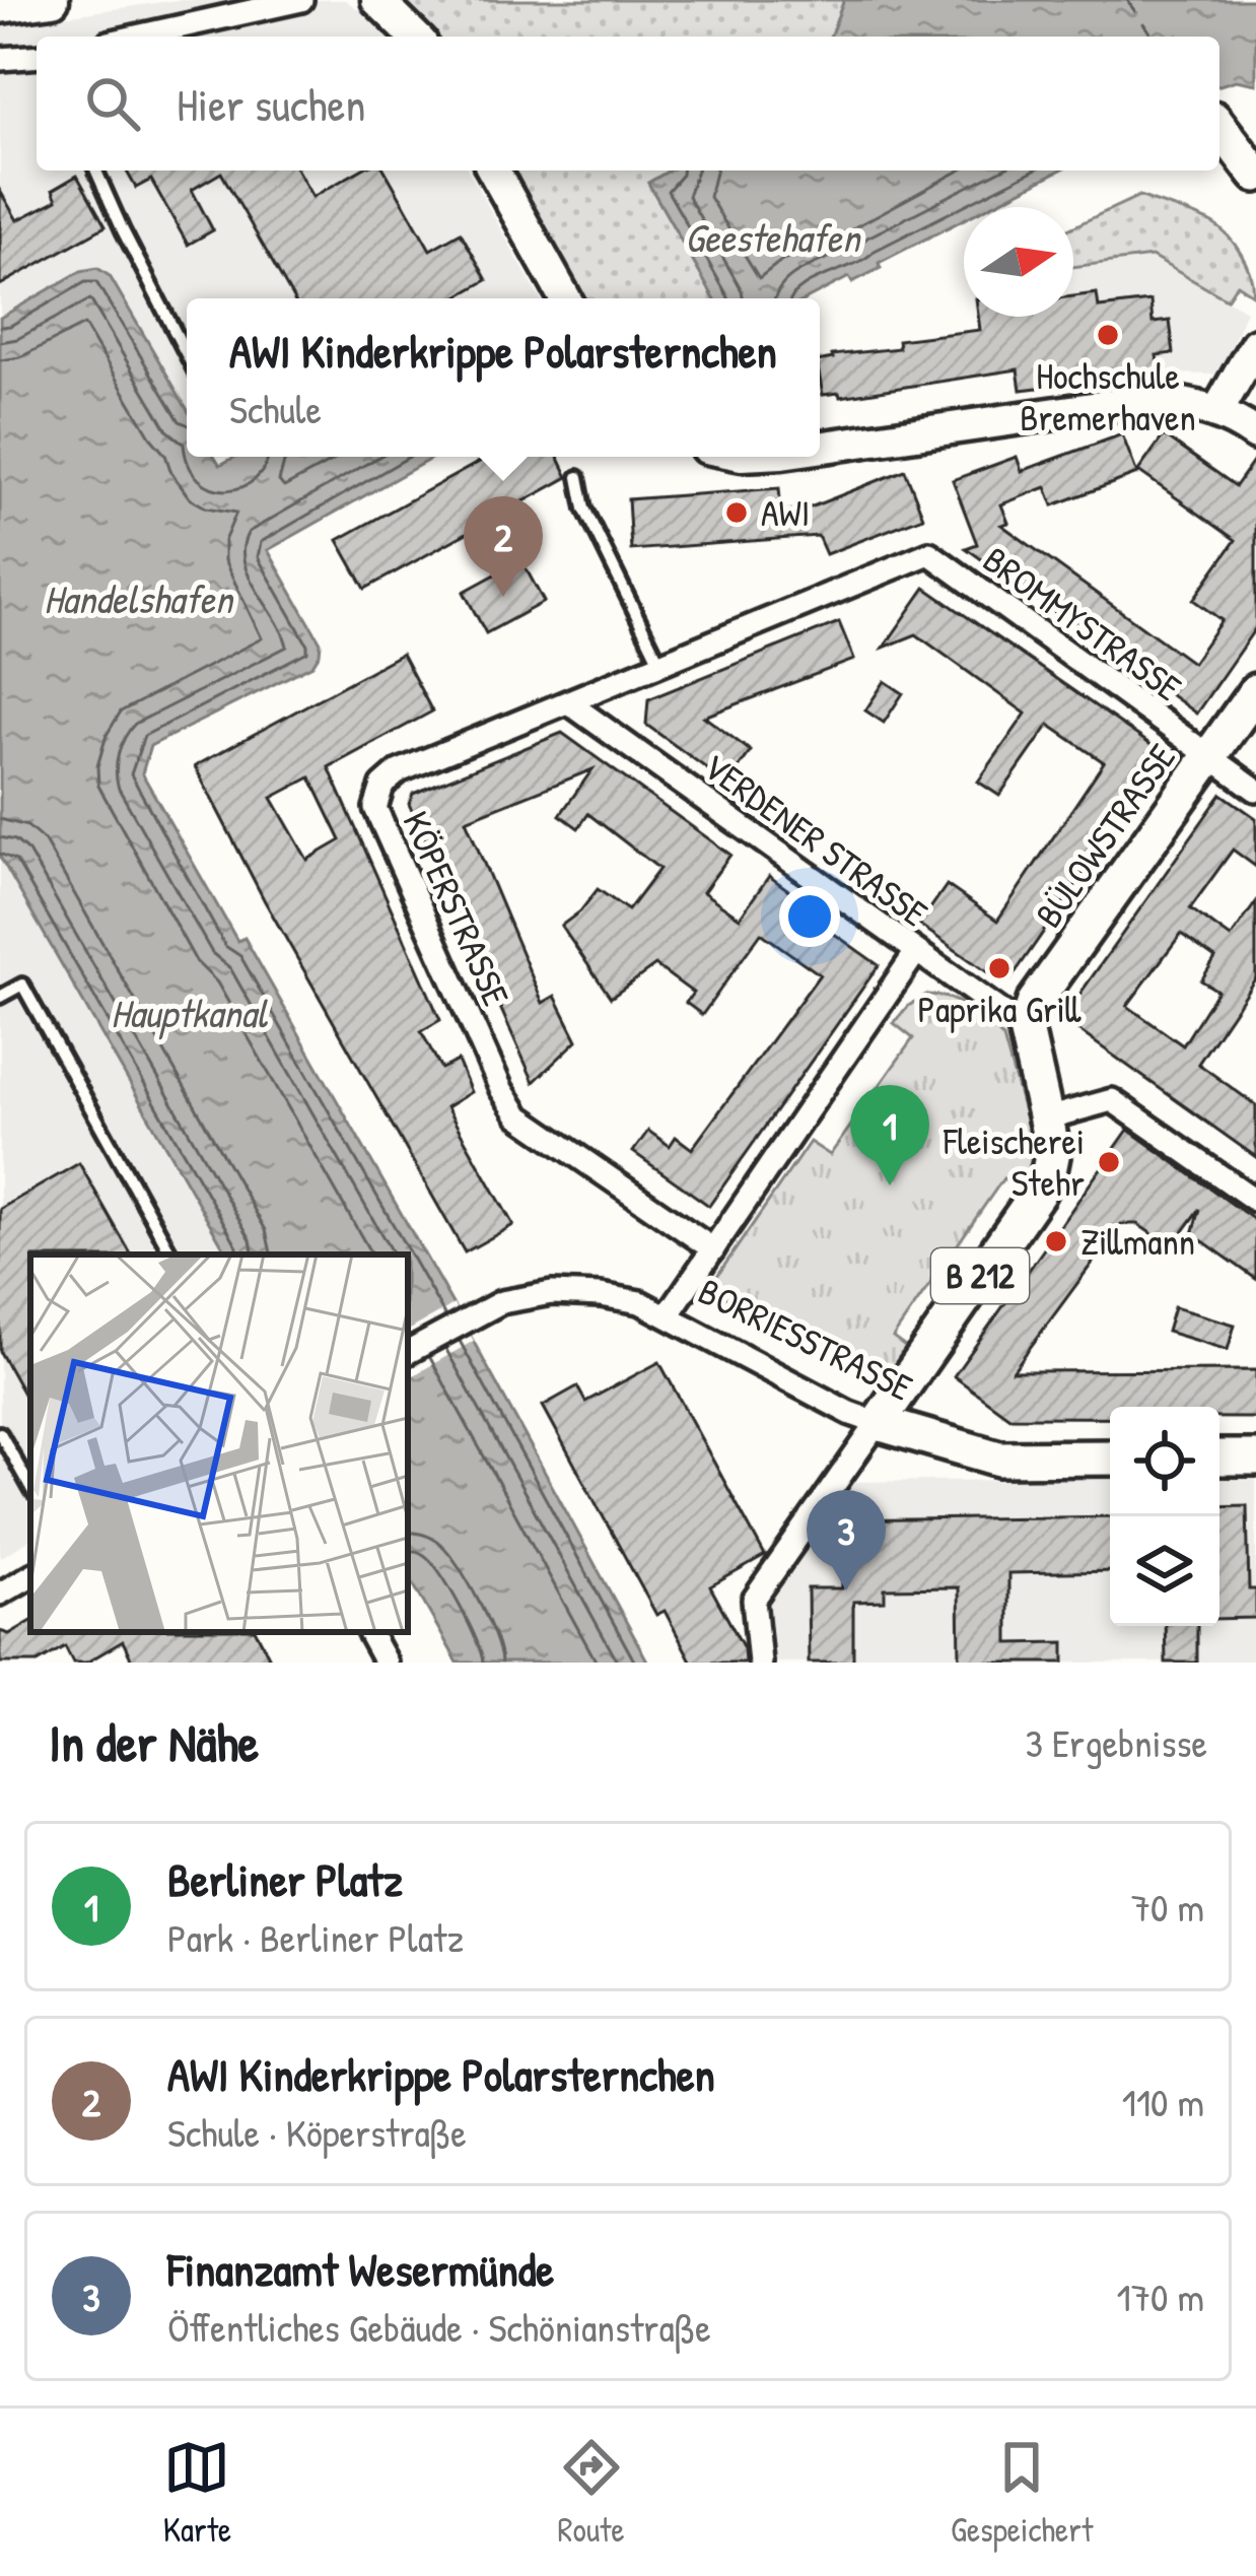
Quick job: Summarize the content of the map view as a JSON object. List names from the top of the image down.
{
  "streets": {
    "main road": ["BÜLOWSTRASSE", "B 212", "BORRIESSTRASSE"],
    "street": ["BROMMYSTRASSE", "VERDENER STRASSE", "KÖPERSTRASSE"]
  },
  "crossings": [
    ["BROMMYSTRASSE", "BÜLOWSTRASSE"],
    ["BROMMYSTRASSE", "KÖPERSTRASSE"],
    ["BÜLOWSTRASSE", "VERDENER STRASSE"],
    ["BÜLOWSTRASSE", "B 212"],
    ["VERDENER STRASSE", "KÖPERSTRASSE"],
    ["VERDENER STRASSE", "B 212"],
    ["B 212", "BORRIESSTRASSE"]
  ],
  "water": ["Geestehafen", "Handelshafen", "Hauptkanal"],
  "places": [
    "Hochschule Bremerhaven",
    "AWI",
    "Paprika Grill",
    "Fleischerei Stehr",
    "Zillmann"
  ],
  "north": "right",
  "page": {
    "search": "Hier suchen",
    "popup": ["AWI Kinderkrippe Polarsternchen", "Schule"],
    "pins": ["2", "1", "3"],
    "heading": ["In der Nähe", "3 Ergebnisse"],
    "list": [
      {
        "mark": "1",
        "name": "Berliner Platz",
        "note": "Park · Berliner Platz",
        "value": "70 m"
      },
      {
        "mark": "2",
        "name": "AWI Kinderkrippe Polarsternchen",
        "note": "Schule · Köperstraße",
        "value": "110 m"
      },
      {
        "mark": "3",
        "name": "Finanzamt Wesermünde",
        "note": "Öffentliches Gebäude · Schönianstraße",
        "value": "170 m"
      }
    ],
    "nav": ["Karte", "Route", "Gespeichert"]
  }
}
